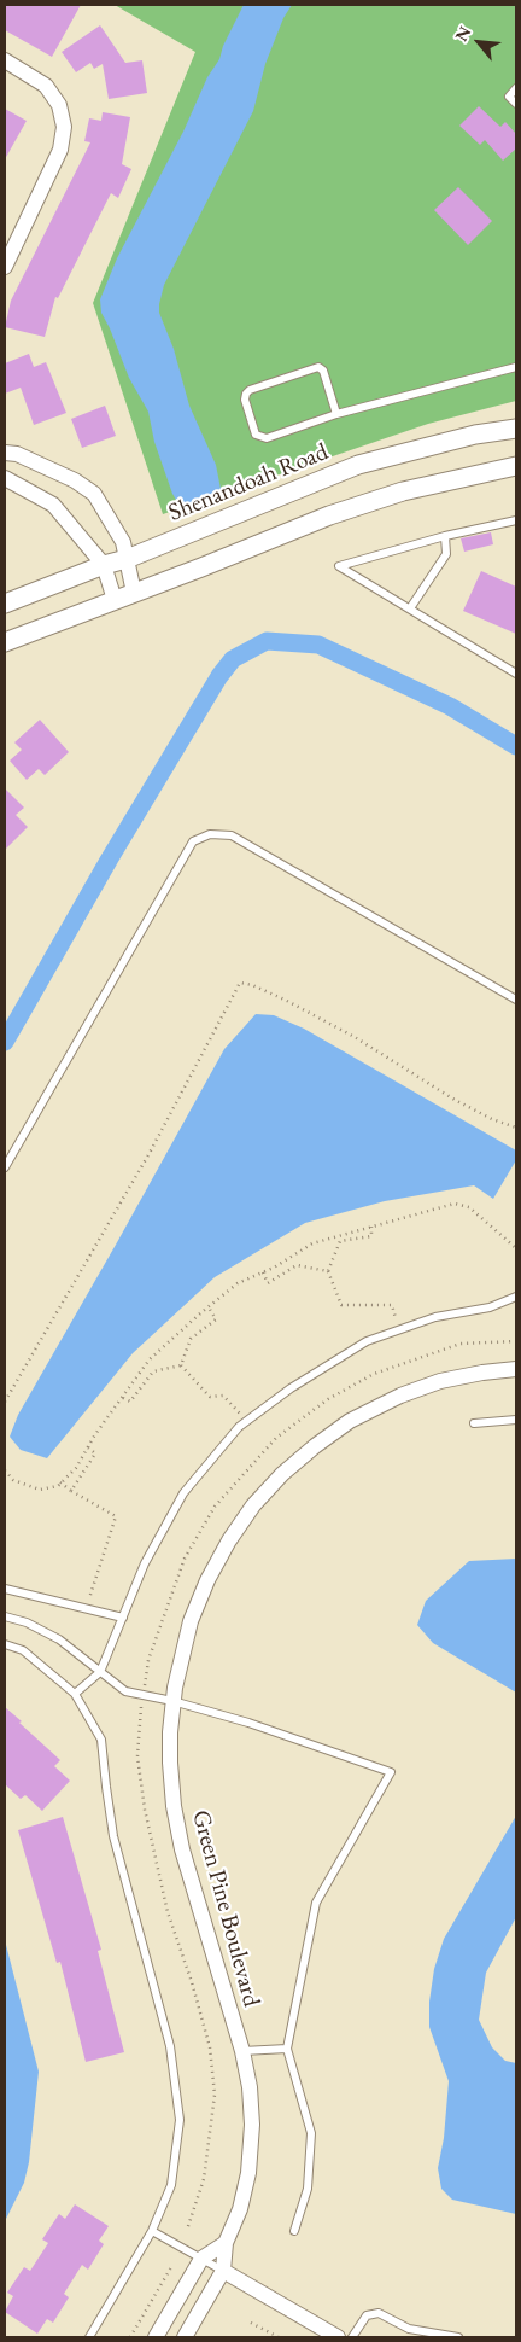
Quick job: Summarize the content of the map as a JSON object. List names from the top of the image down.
{
  "streets": {
    "street": ["Shenandoah Road", "Green Pine Boulevard"]
  },
  "north": "top left"
}
